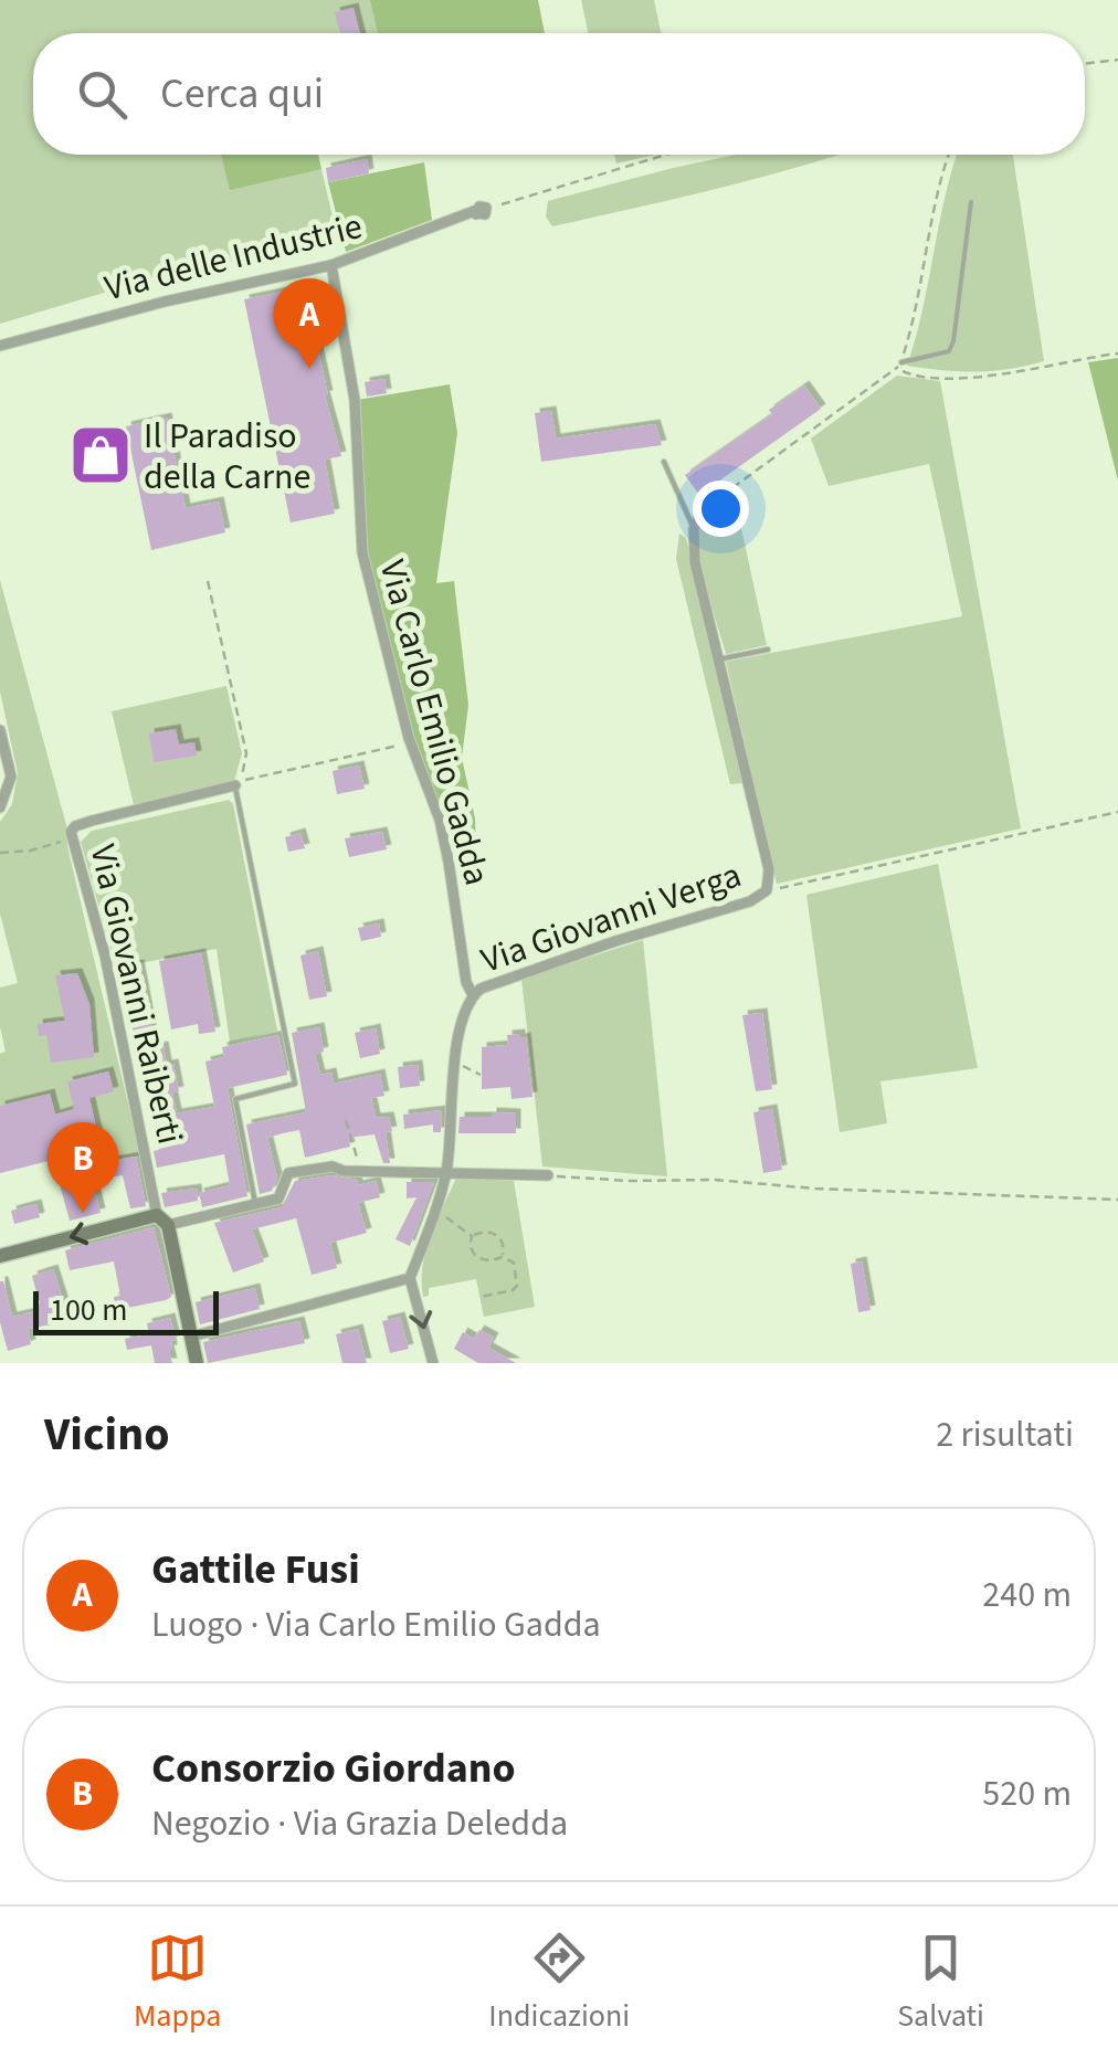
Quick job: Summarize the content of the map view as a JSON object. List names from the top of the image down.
{
  "streets": {
    "street": [
      "Via delle Industrie",
      "Via Carlo Emilio Gadda",
      "Via Giovanni Verga",
      "Via Giovanni Raiberti"
    ]
  },
  "crossings": [
    ["Via delle Industrie", "Via Carlo Emilio Gadda"],
    ["Via Carlo Emilio Gadda", "Via Giovanni Verga"]
  ],
  "places": {
    "shop": ["Il Paradiso della Carne"]
  },
  "scale_bar": "100 m",
  "page": {
    "search": "Cerca qui",
    "pins": ["A", "B"],
    "scale": "100 m",
    "heading": ["Vicino", "2 risultati"],
    "list": [
      {
        "mark": "A",
        "name": "Gattile Fusi",
        "note": "Luogo · Via Carlo Emilio Gadda",
        "value": "240 m"
      },
      {
        "mark": "B",
        "name": "Consorzio Giordano",
        "note": "Negozio · Via Grazia Deledda",
        "value": "520 m"
      }
    ],
    "nav": ["Mappa", "Indicazioni", "Salvati"]
  }
}
